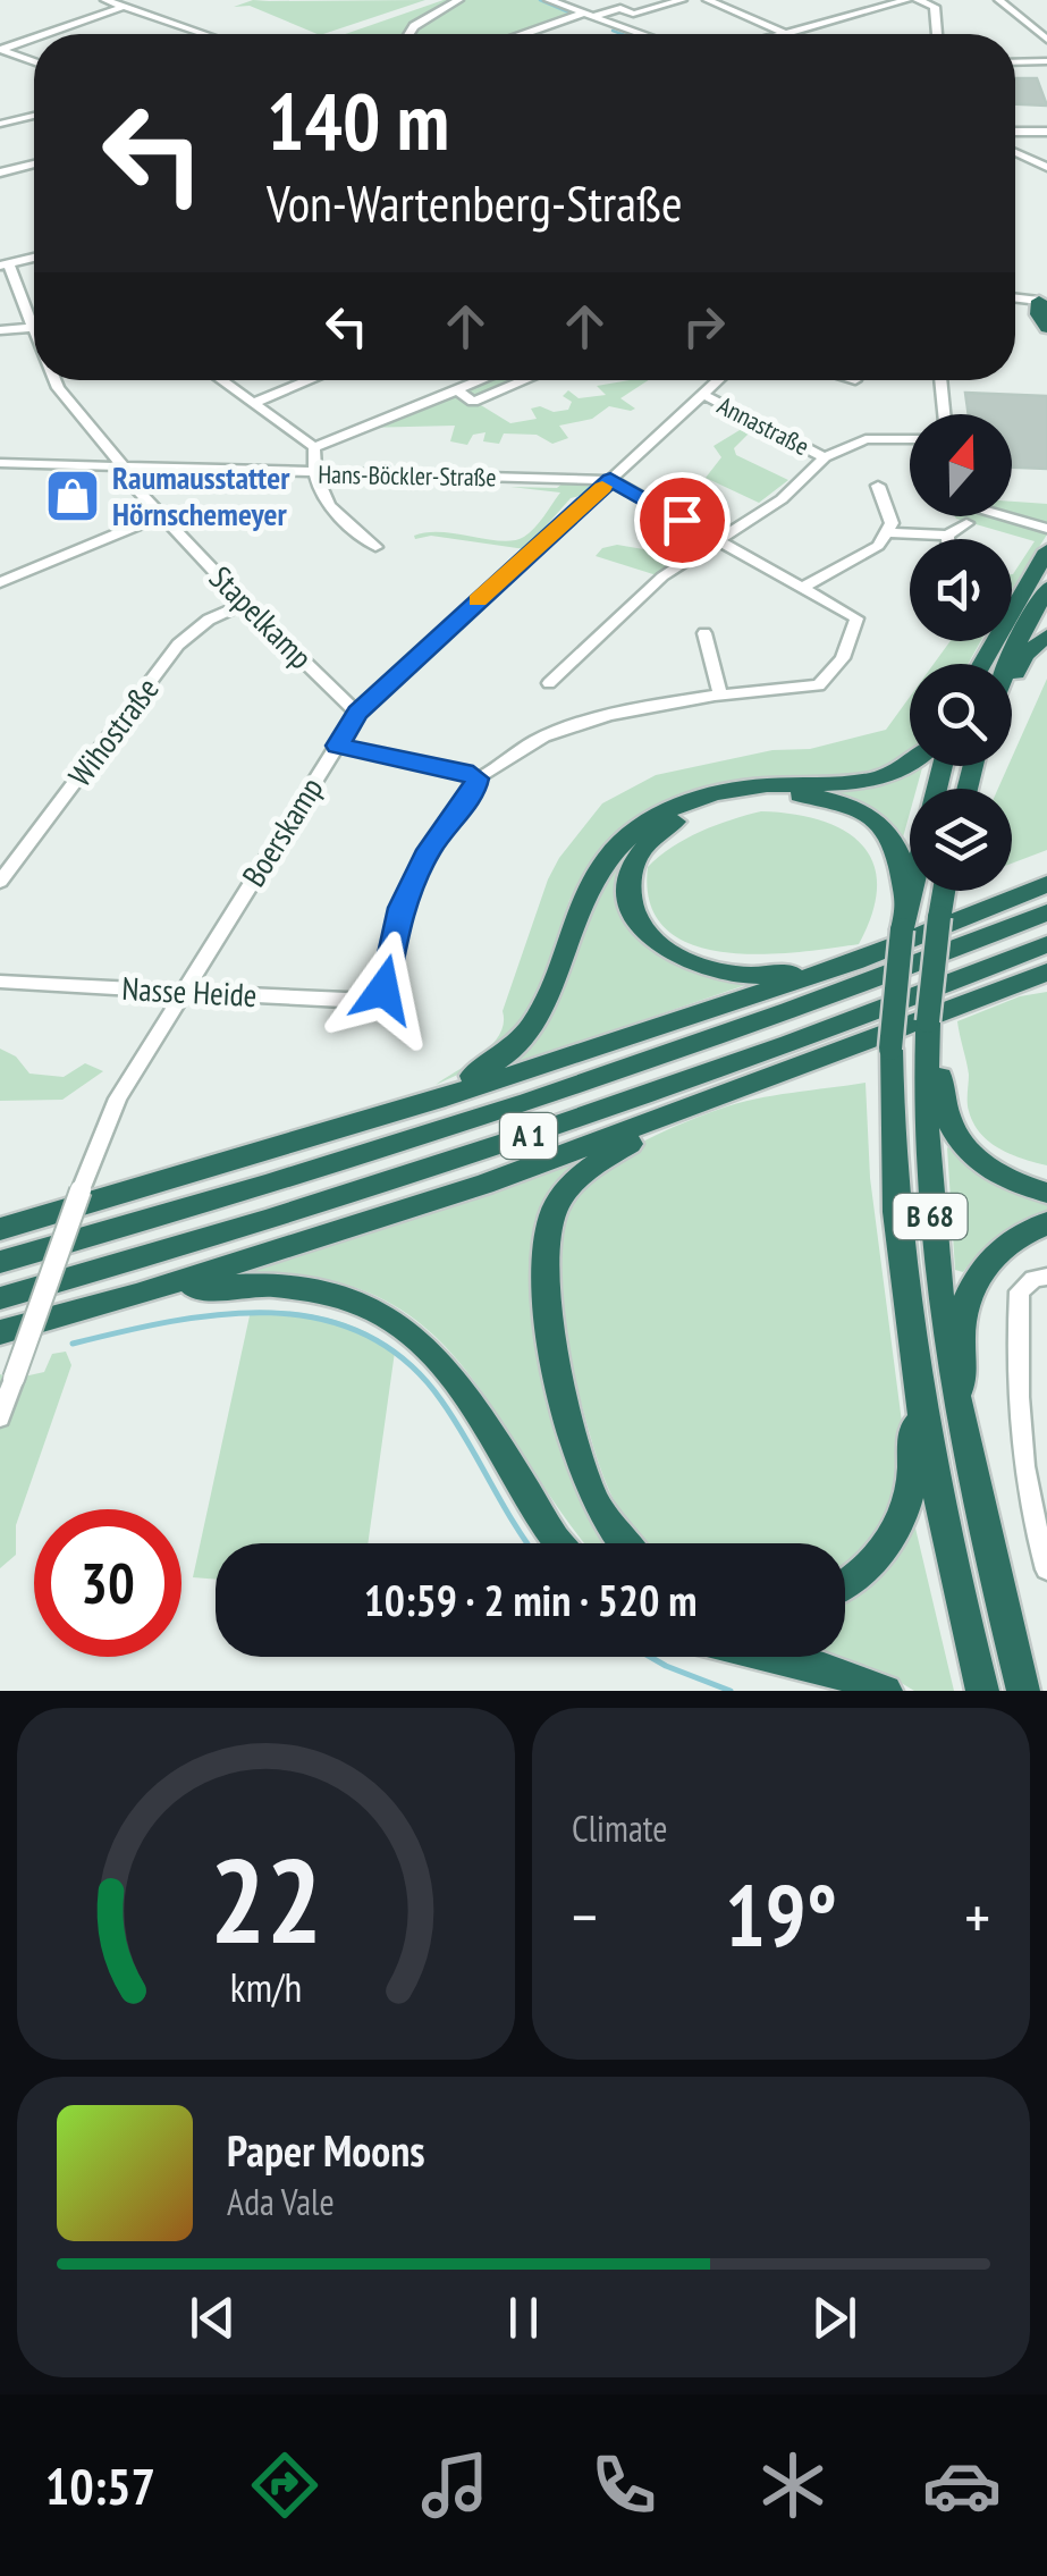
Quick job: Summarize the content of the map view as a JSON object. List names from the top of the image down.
{
  "streets": {
    "highway": ["A 1", "B 68"],
    "street": [
      "Annastraße",
      "Hans-Böckler-Straße",
      "Stapelkamp",
      "Wihostraße",
      "Boerskamp",
      "Nasse Heide"
    ]
  },
  "crossings": [
    ["Annastraße", "Boerskamp"],
    ["Hans-Böckler-Straße", "Stapelkamp"],
    ["Hans-Böckler-Straße", "Boerskamp"],
    ["Stapelkamp", "Wihostraße"],
    ["Stapelkamp", "Boerskamp"],
    ["Boerskamp", "Nasse Heide"]
  ],
  "places": {
    "shop": ["Raumausstatter Hörnschemeyer"]
  },
  "north": "top",
  "page": {
    "turn": ["140 m", "Von-Wartenberg-Straße"],
    "limit": "30",
    "trip": "10:59 · 2 min · 520 m",
    "tile": "Climate",
    "heat": ["−", "19°", "+"],
    "song": ["Paper Moons", "Ada Vale"],
    "tabs": "10:57",
    "gauge": ["22", "km/h"]
  }
}
